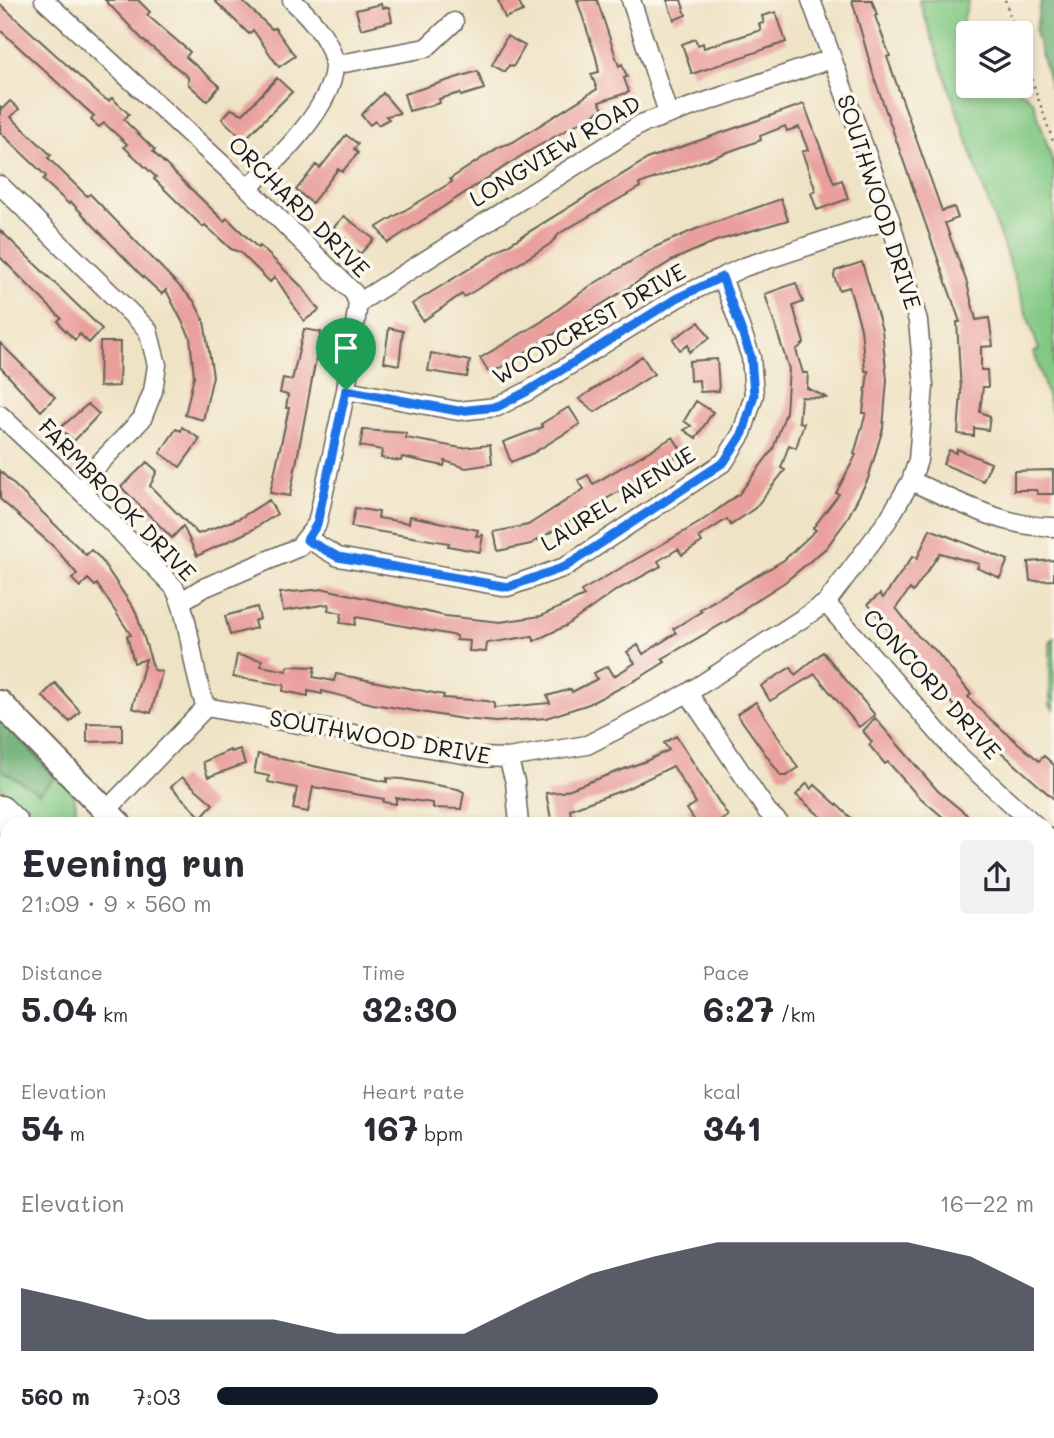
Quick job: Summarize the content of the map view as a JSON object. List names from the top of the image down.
{
  "streets": {
    "street": [
      "LONGVIEW ROAD",
      "SOUTHWOOD DRIVE",
      "ORCHARD DRIVE",
      "WOODCREST DRIVE",
      "LAUREL AVENUE",
      "FARMBROOK DRIVE",
      "CONCORD DRIVE"
    ]
  },
  "crossings": [
    ["LONGVIEW ROAD", "SOUTHWOOD DRIVE"],
    ["LONGVIEW ROAD", "ORCHARD DRIVE"],
    ["SOUTHWOOD DRIVE", "WOODCREST DRIVE"],
    ["SOUTHWOOD DRIVE", "FARMBROOK DRIVE"],
    ["SOUTHWOOD DRIVE", "CONCORD DRIVE"],
    ["ORCHARD DRIVE", "WOODCREST DRIVE"],
    ["ORCHARD DRIVE", "LAUREL AVENUE"],
    ["WOODCREST DRIVE", "LAUREL AVENUE"]
  ],
  "page": {
    "heading": ["Evening run", "21:09 · 9 × 560 m"],
    "stats": [
      ["Distance", "5.04 km"],
      ["Time", "32:30"],
      ["Pace", "6:27 /km"],
      ["Elevation", "54 m"],
      ["Heart rate", "167 bpm"],
      ["kcal", "341"]
    ],
    "chart": ["Elevation", "16–22 m"],
    "list": [
      {
        "name": "560 m",
        "note": "7:03"
      }
    ]
  }
}
